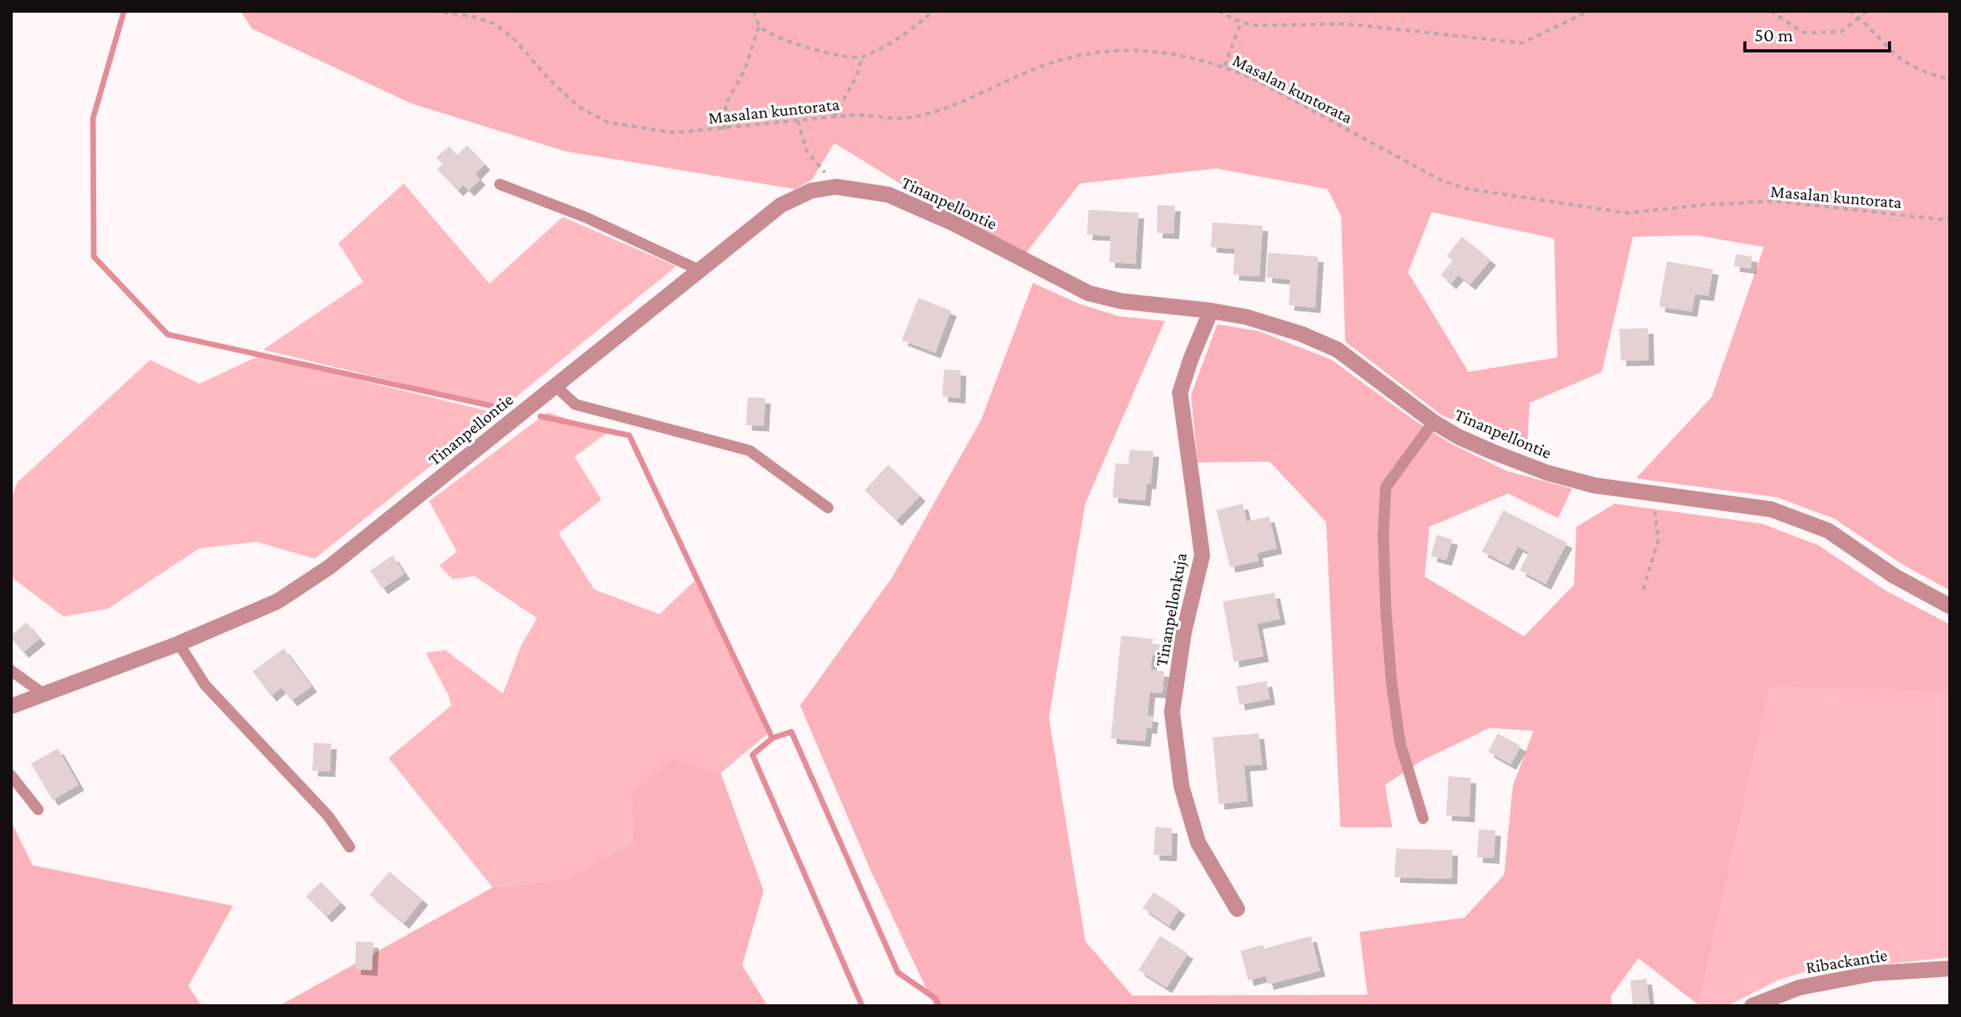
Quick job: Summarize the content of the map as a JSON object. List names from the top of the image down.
{
  "streets": {
    "street": ["Tinanpellontie", "Tinanpellonkuja", "Ribackantie"],
    "path": ["Masalan kuntorata"]
  },
  "crossings": [
    ["Tinanpellontie", "Tinanpellonkuja"]
  ],
  "scale_bar": "50 m"
}
